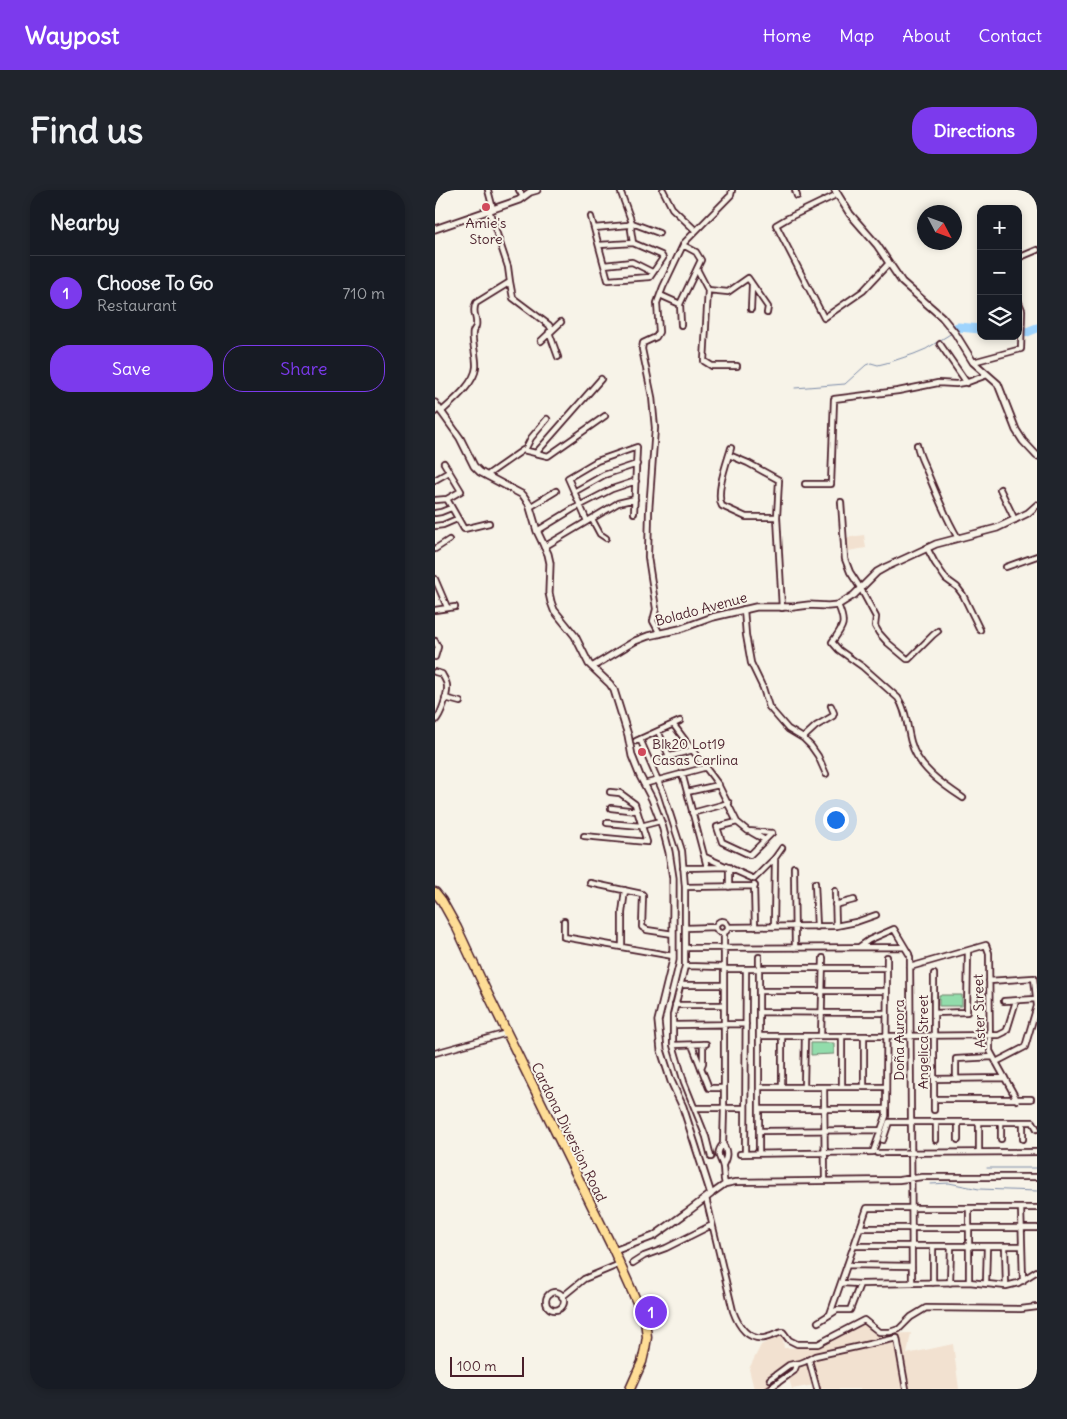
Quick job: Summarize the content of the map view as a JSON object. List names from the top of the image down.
{
  "streets": {
    "main road": ["Cardona Diversion Road"],
    "street": [
      "Bolado Avenue",
      "Aster Street",
      "Doña Aurora",
      "Angelica Street"
    ]
  },
  "places": ["Amie's Store", "Blk20 Lot19 Casas Carlina"],
  "scale_bar": "100 m",
  "north": "bottom right",
  "page": {
    "header": "Waypost",
    "nav": [
      "Home",
      "Map",
      "About",
      "Contact"
    ],
    "buttons": [
      "Directions",
      ["Save", "Share"]
    ],
    "title": "Find us",
    "heading": "Nearby",
    "map_buttons": ["+", "−"],
    "list": [
      {
        "mark": "1",
        "name": "Choose To Go",
        "note": "Restaurant",
        "value": "710 m"
      }
    ],
    "pins": "1",
    "scale": "100 m"
  }
}
